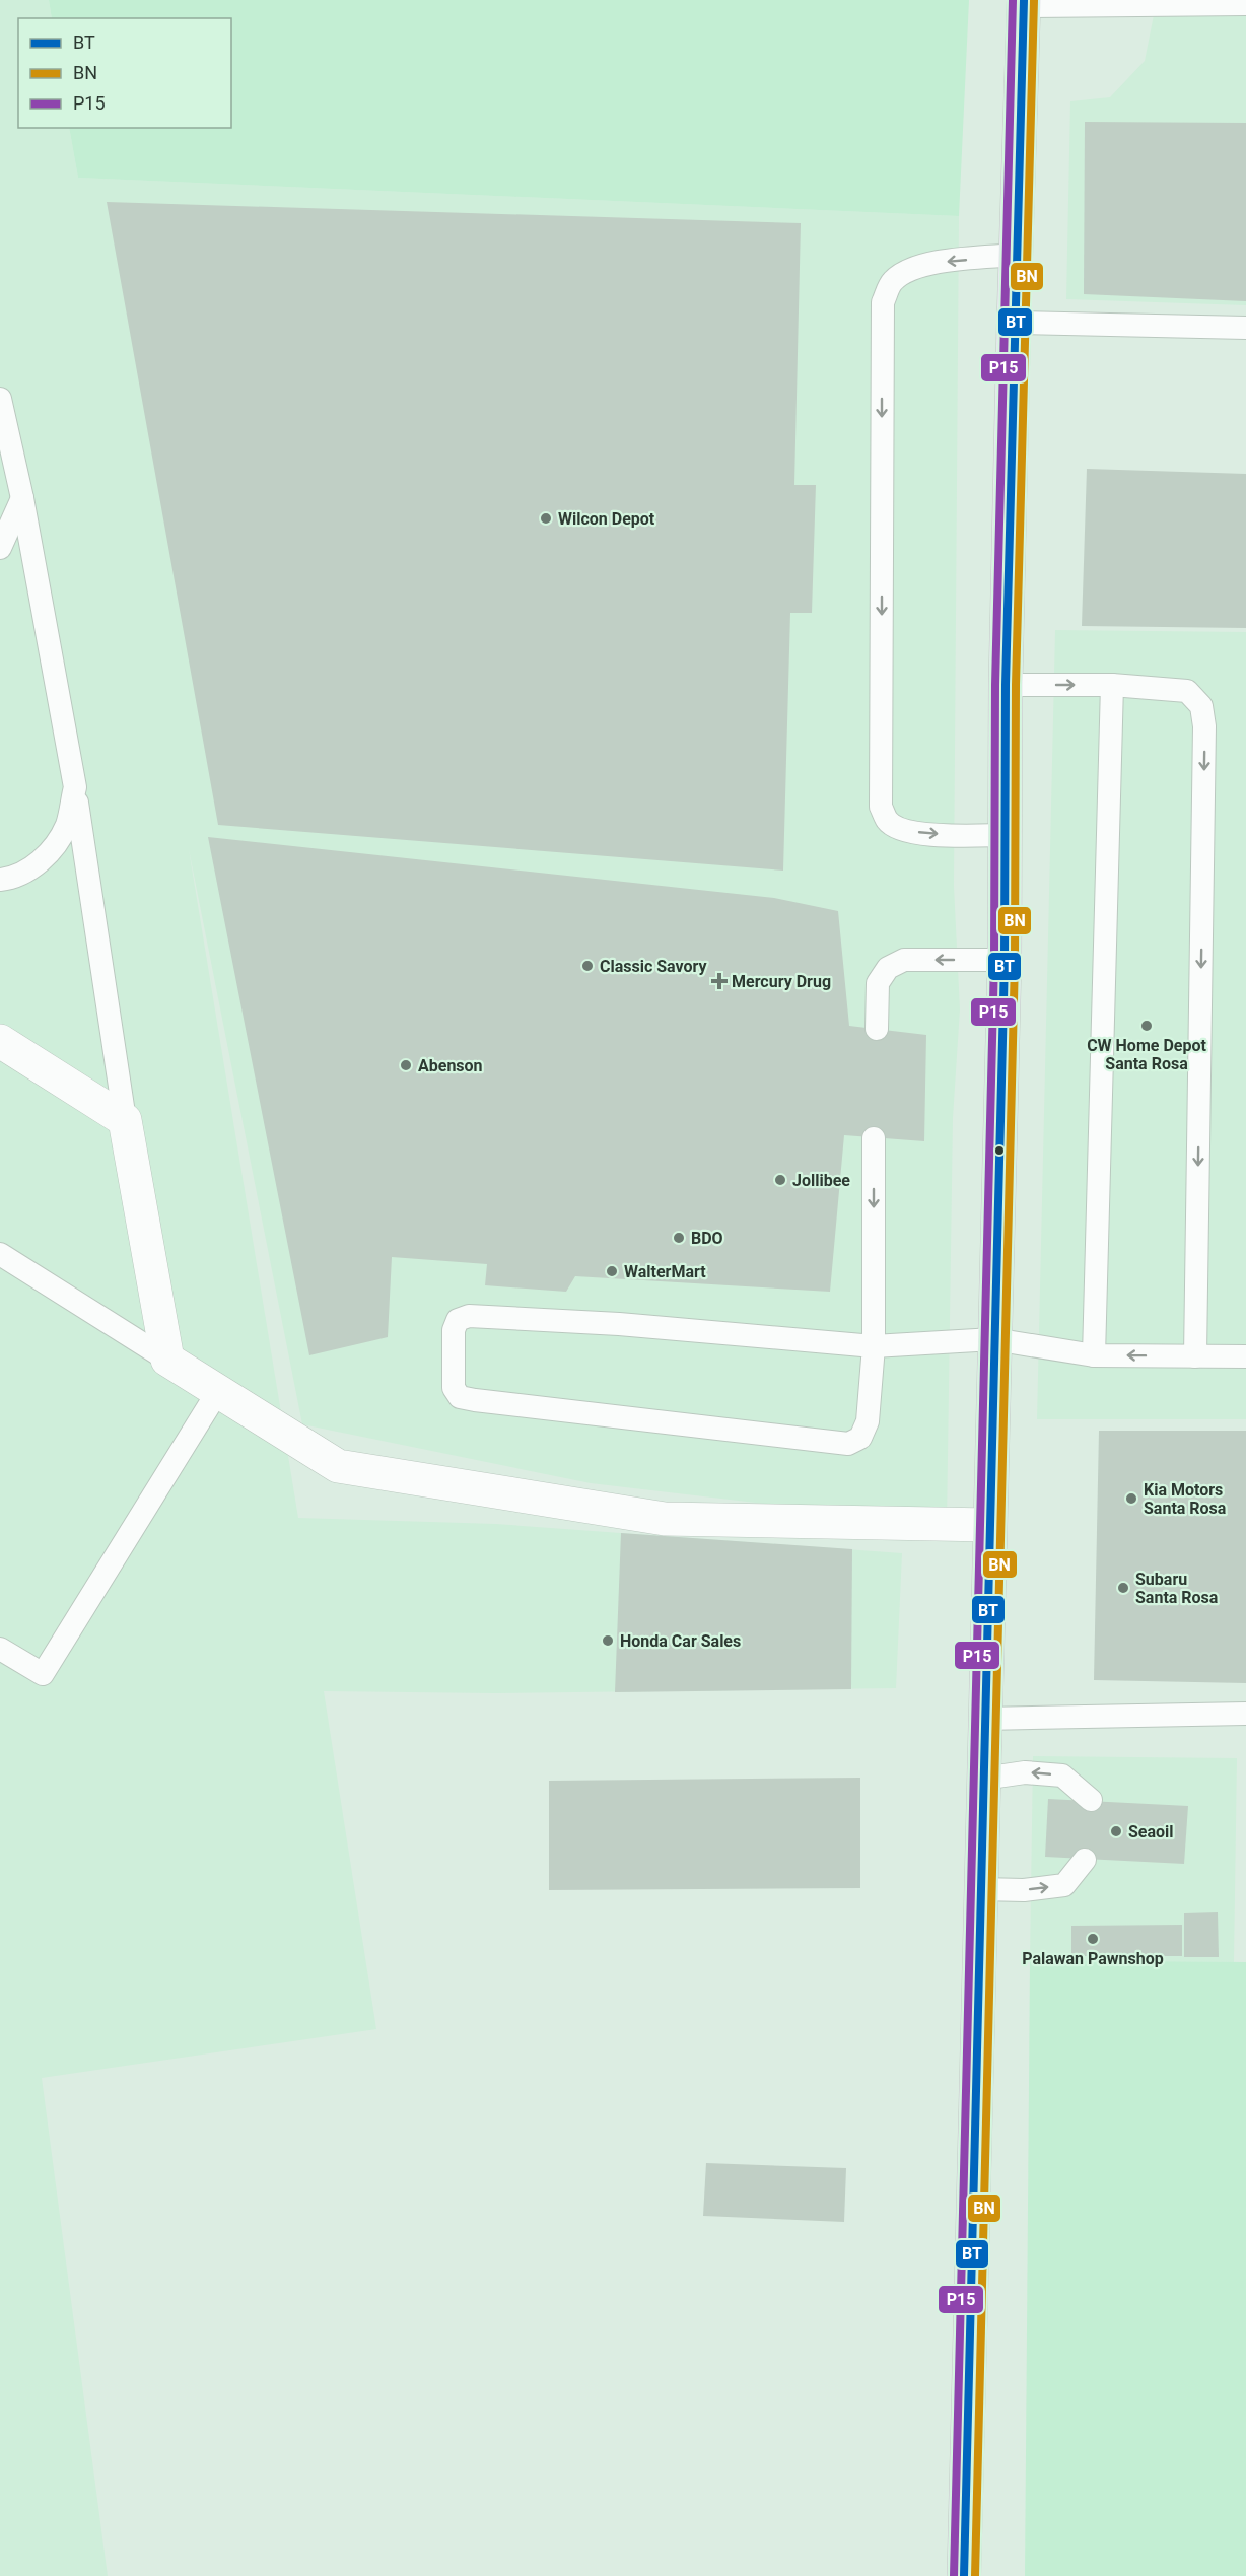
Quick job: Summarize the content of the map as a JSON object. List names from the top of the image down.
{
  "places": {
    "other": [
      "Wilcon Depot",
      "Classic Savory",
      "CW Home Depot Santa Rosa",
      "Abenson",
      "Jollibee",
      "BDO",
      "WalterMart",
      "Kia Motors Santa Rosa",
      "Subaru Santa Rosa",
      "Honda Car Sales",
      "Seaoil",
      "Palawan Pawnshop"
    ],
    "health": ["Mercury Drug"]
  },
  "lines": ["transit line BT", "transit line BN", "transit line P15"],
  "legend": ["BT", "BN", "P15"]
}
